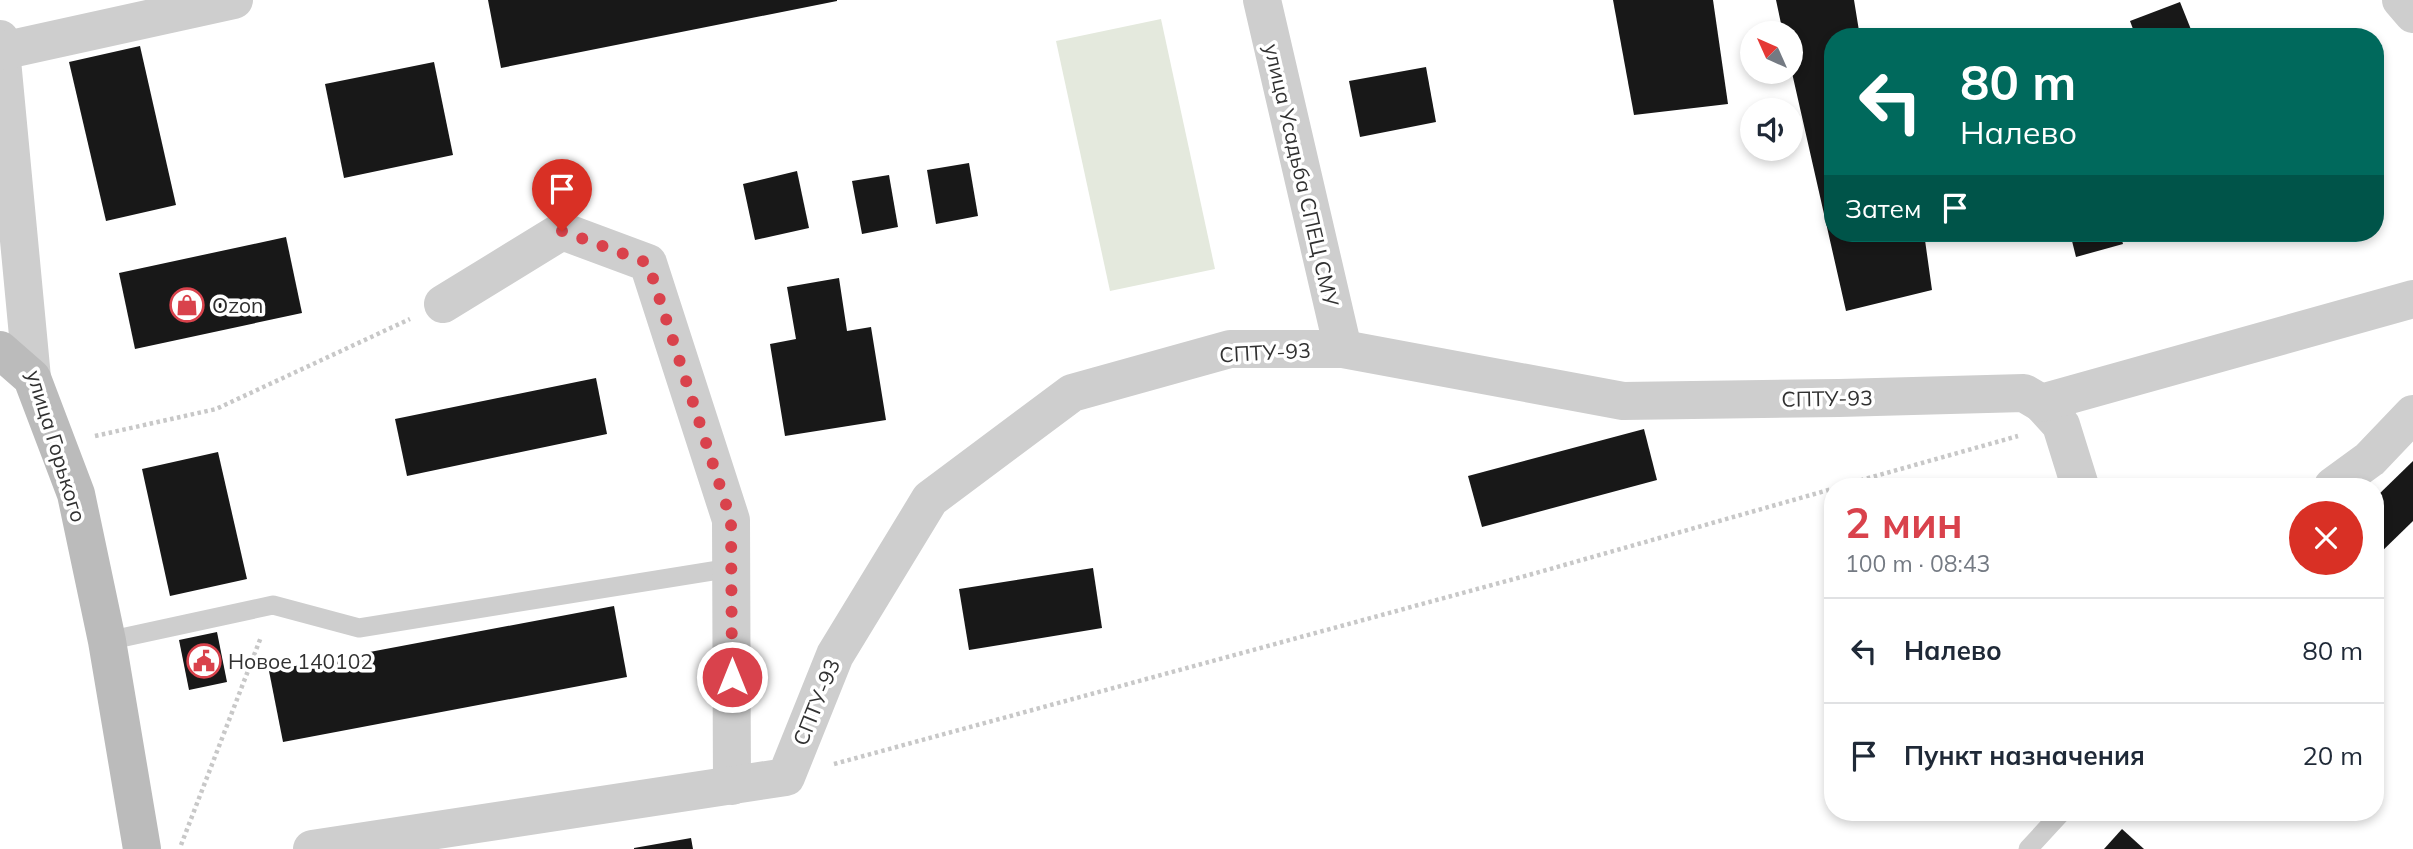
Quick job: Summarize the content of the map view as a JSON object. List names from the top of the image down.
{
  "streets": {
    "street": ["улица Усадьба СПЕЦ СМУ", "СПТУ-93", "улица Горького"]
  },
  "crossings": [
    ["улица Усадьба СПЕЦ СМУ", "СПТУ-93"]
  ],
  "places": {
    "shop": ["Ozon"],
    "public building": ["Новое 140102"]
  },
  "north": "top left",
  "page": {
    "turn": ["80 m", "Налево"],
    "then": "Затем",
    "heading": ["2 мин", "100 m · 08:43"],
    "list": [
      {
        "name": "Налево",
        "value": "80 m"
      },
      {
        "name": "Пункт назначения",
        "value": "20 m"
      }
    ]
  }
}
